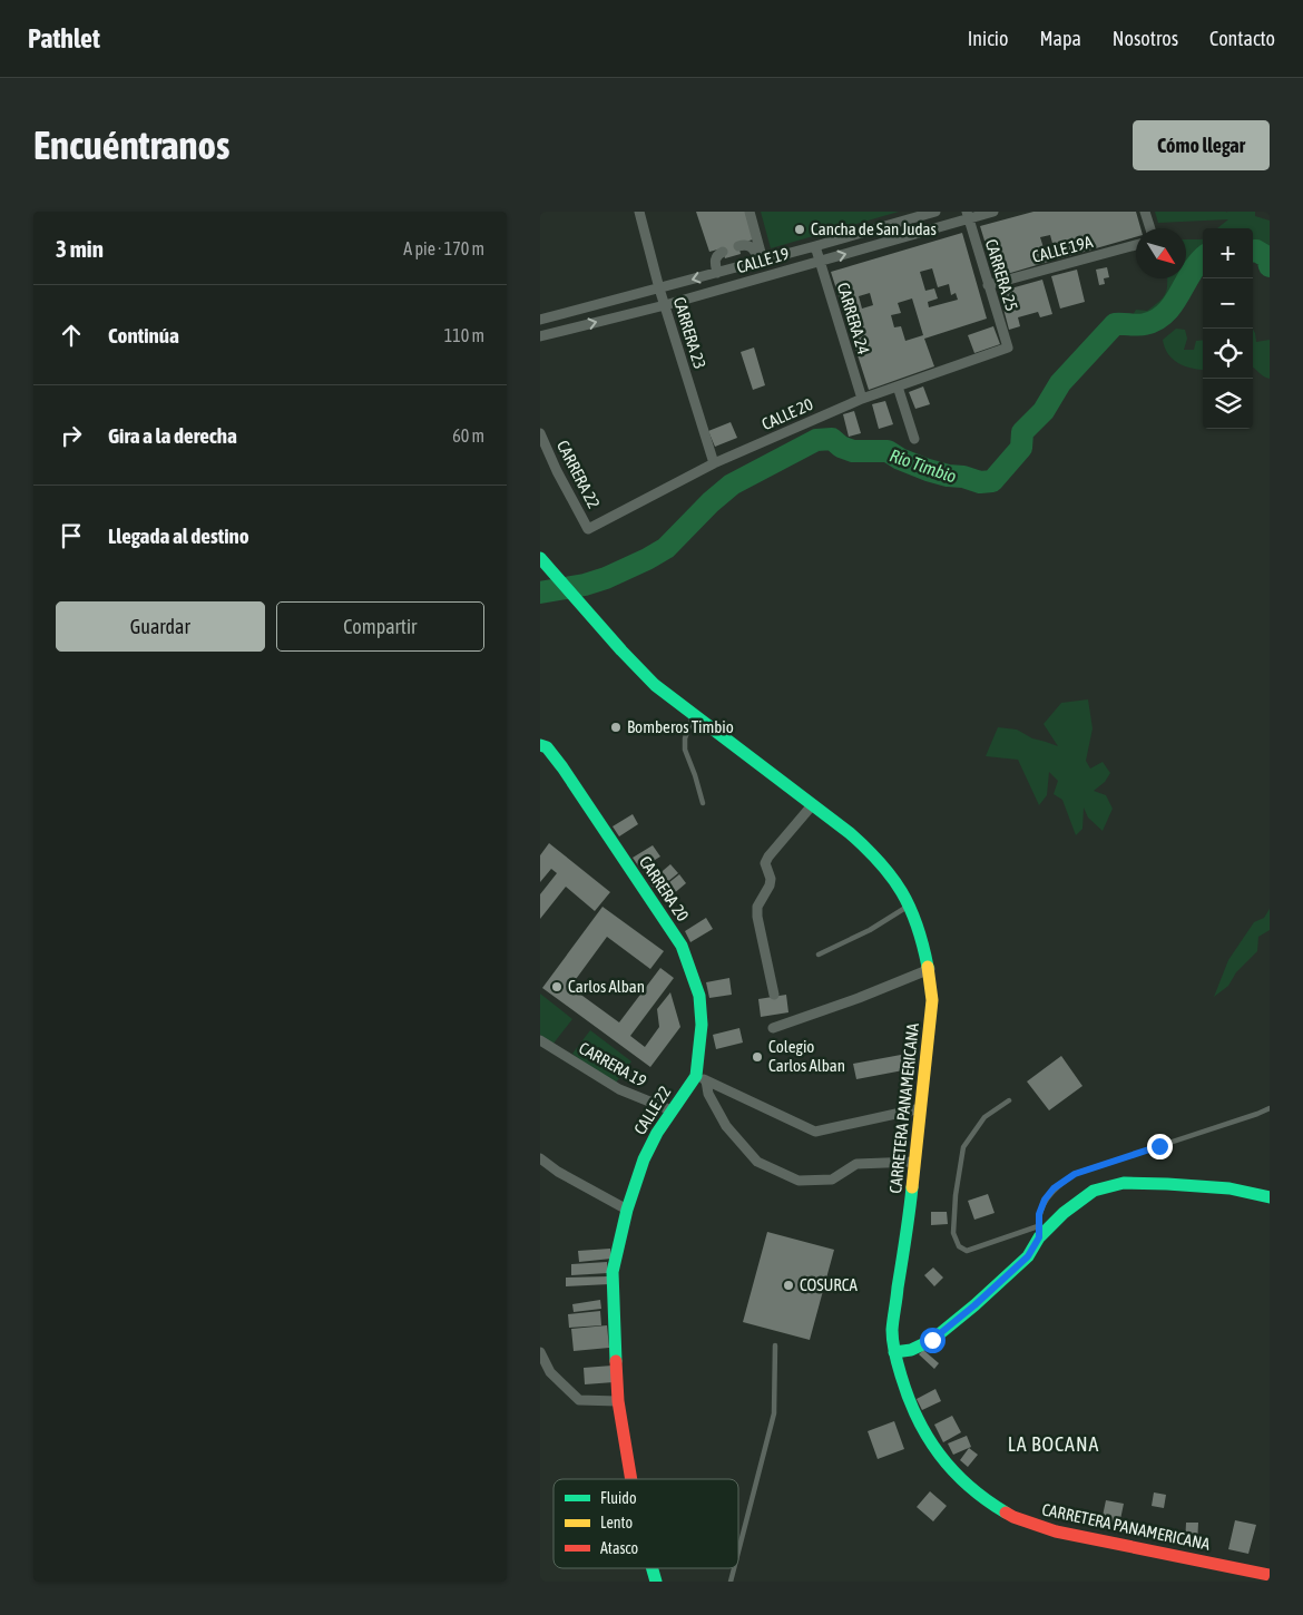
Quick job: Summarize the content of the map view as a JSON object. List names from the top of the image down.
{
  "streets": {
    "main road": ["CARRERA 20", "CARRETERA PANAMERICANA", "CALLE 22"],
    "street": [
      "CALLE 19A",
      "CALLE 19",
      "CARRERA 25",
      "CARRERA 24",
      "CARRERA 23",
      "CALLE 20",
      "CARRERA 22",
      "CARRERA 19"
    ]
  },
  "crossings": [
    ["CALLE 19A", "CARRERA 25"],
    ["CALLE 19", "CARRERA 25"],
    ["CALLE 19", "CARRERA 24"],
    ["CALLE 19", "CARRERA 23"],
    ["CARRERA 25", "CALLE 20"],
    ["CARRERA 24", "CALLE 20"],
    ["CARRERA 23", "CALLE 20"],
    ["CALLE 20", "CARRERA 22"],
    ["CARRERA 20", "CALLE 22"],
    ["CARRERA 19", "CALLE 22"]
  ],
  "districts": ["LA BOCANA"],
  "water": ["Río Timbio"],
  "places": [
    "Cancha de San Judas",
    "Bomberos Timbio",
    "Carlos Alban",
    "Colegio Carlos Alban",
    "COSURCA"
  ],
  "legend": ["Fluido", "Lento", "Atasco"],
  "north": "bottom right",
  "page": {
    "header": "Pathlet",
    "nav": [
      "Inicio",
      "Mapa",
      "Nosotros",
      "Contacto"
    ],
    "buttons": [
      "Cómo llegar",
      ["Guardar", "Compartir"]
    ],
    "title": "Encuéntranos",
    "heading": ["3 min", "A pie · 170 m"],
    "map_buttons": ["+", "−"],
    "list": [
      ["Continúa", "110 m"],
      ["Gira a la derecha", "60 m"],
      "Llegada al destino"
    ]
  }
}
